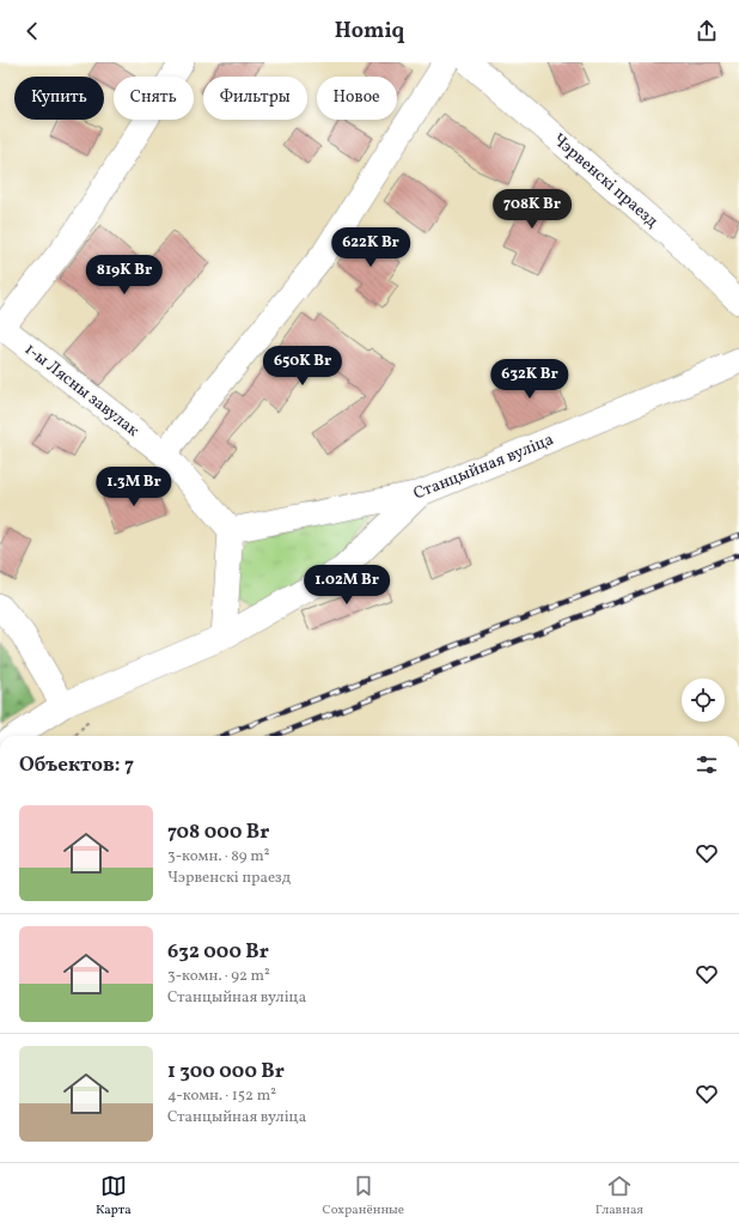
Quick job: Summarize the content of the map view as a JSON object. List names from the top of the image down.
{
  "streets": {
    "street": ["Чэрвенскі праезд", "1-ы Лясны завулак", "Станцыйная вуліца"]
  },
  "page": {
    "header": "Homiq",
    "chip": [
      "Купить",
      "Снять",
      "Фильтры",
      "Новое"
    ],
    "price": [
      "708K Br",
      "622K Br",
      "819K Br",
      "650K Br",
      "632K Br",
      "1.3M Br",
      "1.02M Br"
    ],
    "heading": "Объектов: 7",
    "list": [
      {
        "name": "708 000 Br",
        "note": "3-комн. · 89 m² · Чэрвенскі праезд"
      },
      {
        "name": "632 000 Br",
        "note": "3-комн. · 92 m² · Станцыйная вуліца"
      },
      {
        "name": "1 300 000 Br",
        "note": "4-комн. · 152 m² · Станцыйная вуліца"
      }
    ],
    "tabs": ["Карта", "Сохранённые", "Главная"]
  }
}
